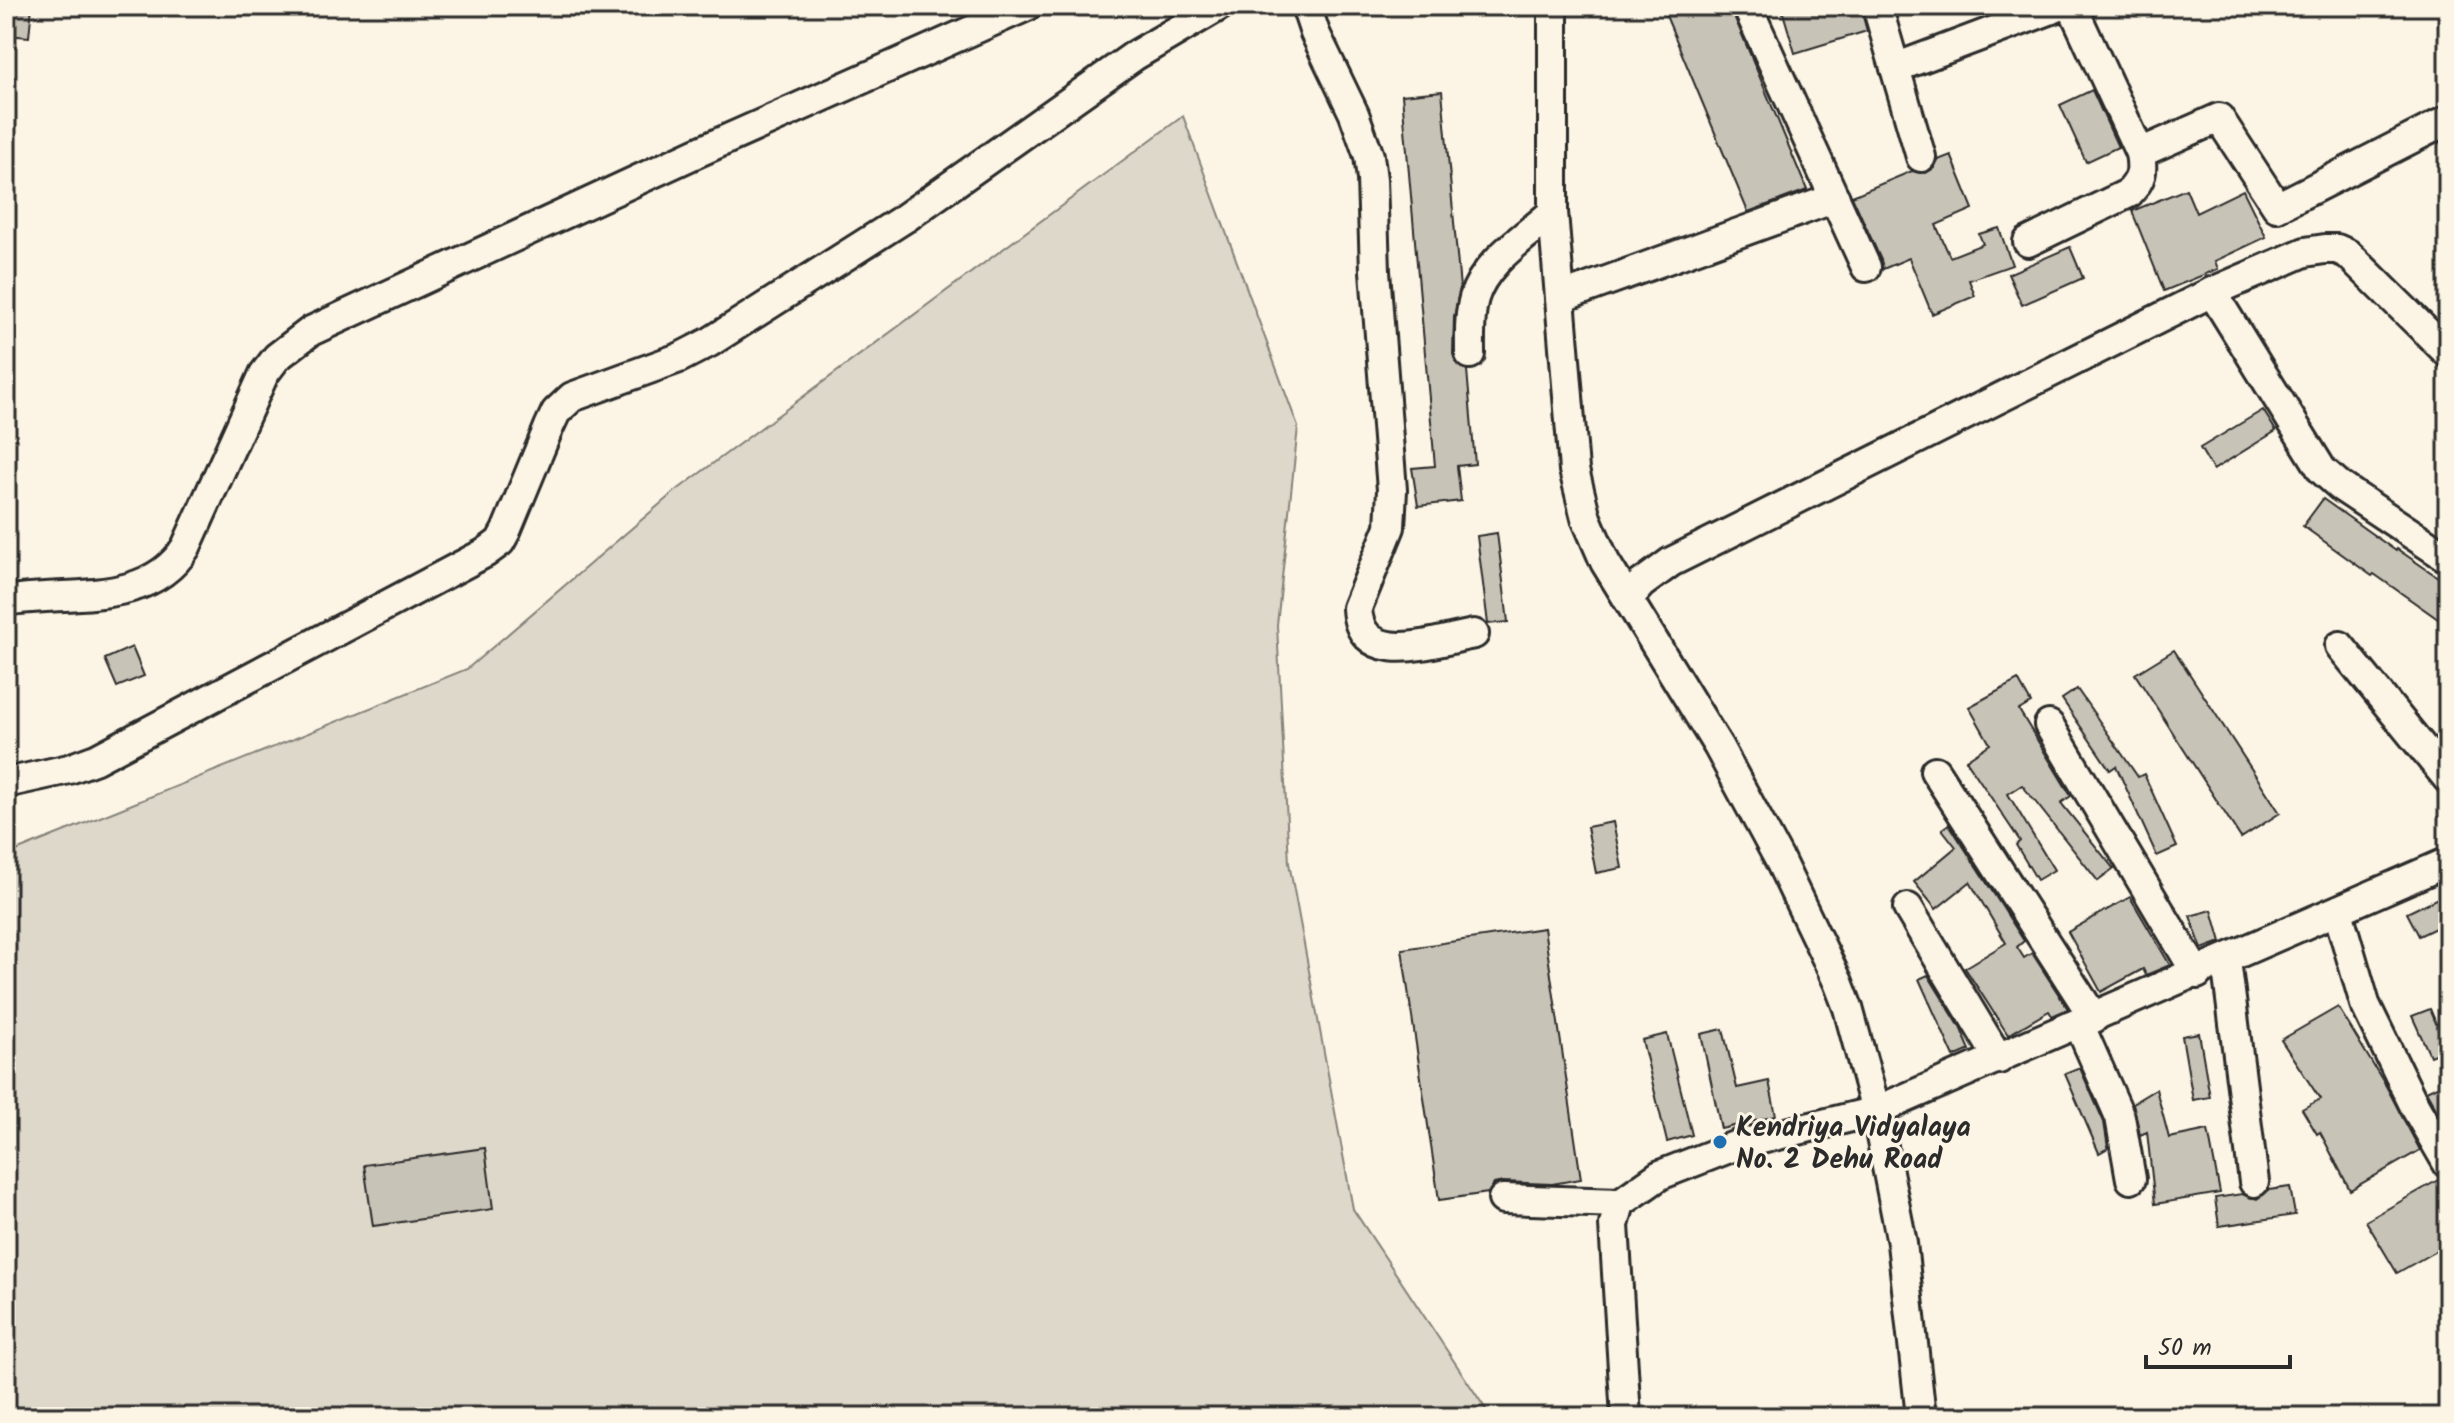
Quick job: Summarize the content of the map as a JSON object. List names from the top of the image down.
{
  "places": ["Kendriya Vidyalaya No. 2 Dehu Road"],
  "scale_bar": "50 m"
}
